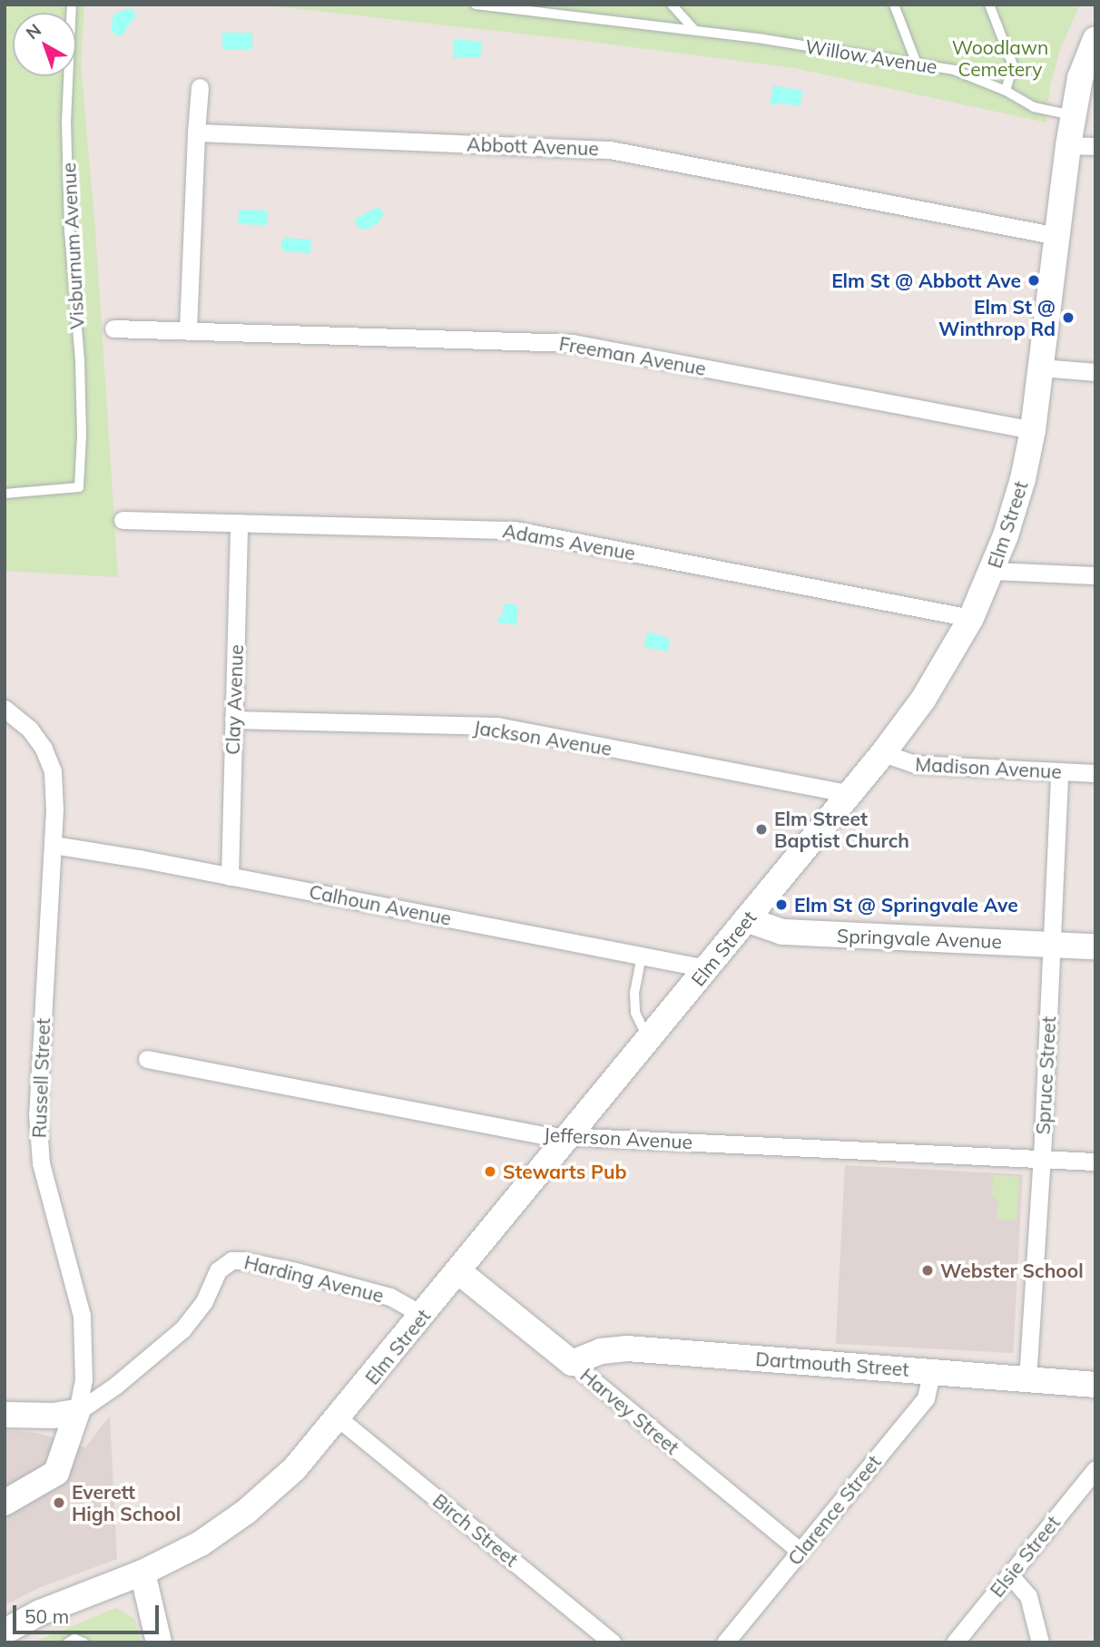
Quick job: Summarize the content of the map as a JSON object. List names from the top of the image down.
{
  "streets": {
    "main road": [
      "Elm Street",
      "Springvale Avenue",
      "Russell Street",
      "Dartmouth Street",
      "Harvey Street"
    ],
    "street": [
      "Abbott Avenue",
      "Freeman Avenue",
      "Adams Avenue",
      "Clay Avenue",
      "Jackson Avenue",
      "Madison Avenue",
      "Calhoun Avenue",
      "Spruce Street",
      "Jefferson Avenue",
      "Harding Avenue",
      "Clarence Street",
      "Birch Street",
      "Elsie Street"
    ],
    "lane": ["Willow Avenue", "Visburnum Avenue"]
  },
  "crossings": [
    ["Willow Avenue", "Elm Street"],
    ["Abbott Avenue", "Elm Street"],
    ["Freeman Avenue", "Elm Street"],
    ["Elm Street", "Adams Avenue"],
    ["Elm Street", "Jackson Avenue"],
    ["Elm Street", "Madison Avenue"],
    ["Elm Street", "Calhoun Avenue"],
    ["Elm Street", "Springvale Avenue"],
    ["Elm Street", "Jefferson Avenue"],
    ["Elm Street", "Harding Avenue"],
    ["Elm Street", "Harvey Street"],
    ["Elm Street", "Birch Street"],
    ["Adams Avenue", "Clay Avenue"],
    ["Clay Avenue", "Jackson Avenue"],
    ["Clay Avenue", "Calhoun Avenue"],
    ["Madison Avenue", "Spruce Street"],
    ["Calhoun Avenue", "Russell Street"],
    ["Springvale Avenue", "Spruce Street"],
    ["Spruce Street", "Jefferson Avenue"],
    ["Spruce Street", "Dartmouth Street"],
    ["Russell Street", "Harding Avenue"],
    ["Dartmouth Street", "Harvey Street"],
    ["Dartmouth Street", "Clarence Street"],
    ["Harvey Street", "Clarence Street"]
  ],
  "parks": ["Woodlawn Cemetery"],
  "places": [
    "Elm St @ Abbott Ave",
    "Elm St @ Winthrop Rd",
    "Elm Street Baptist Church",
    "Elm St @ Springvale Ave",
    "Stewarts Pub",
    "Webster School",
    "Everett High School"
  ],
  "scale_bar": "50 m",
  "north": "top left"
}
